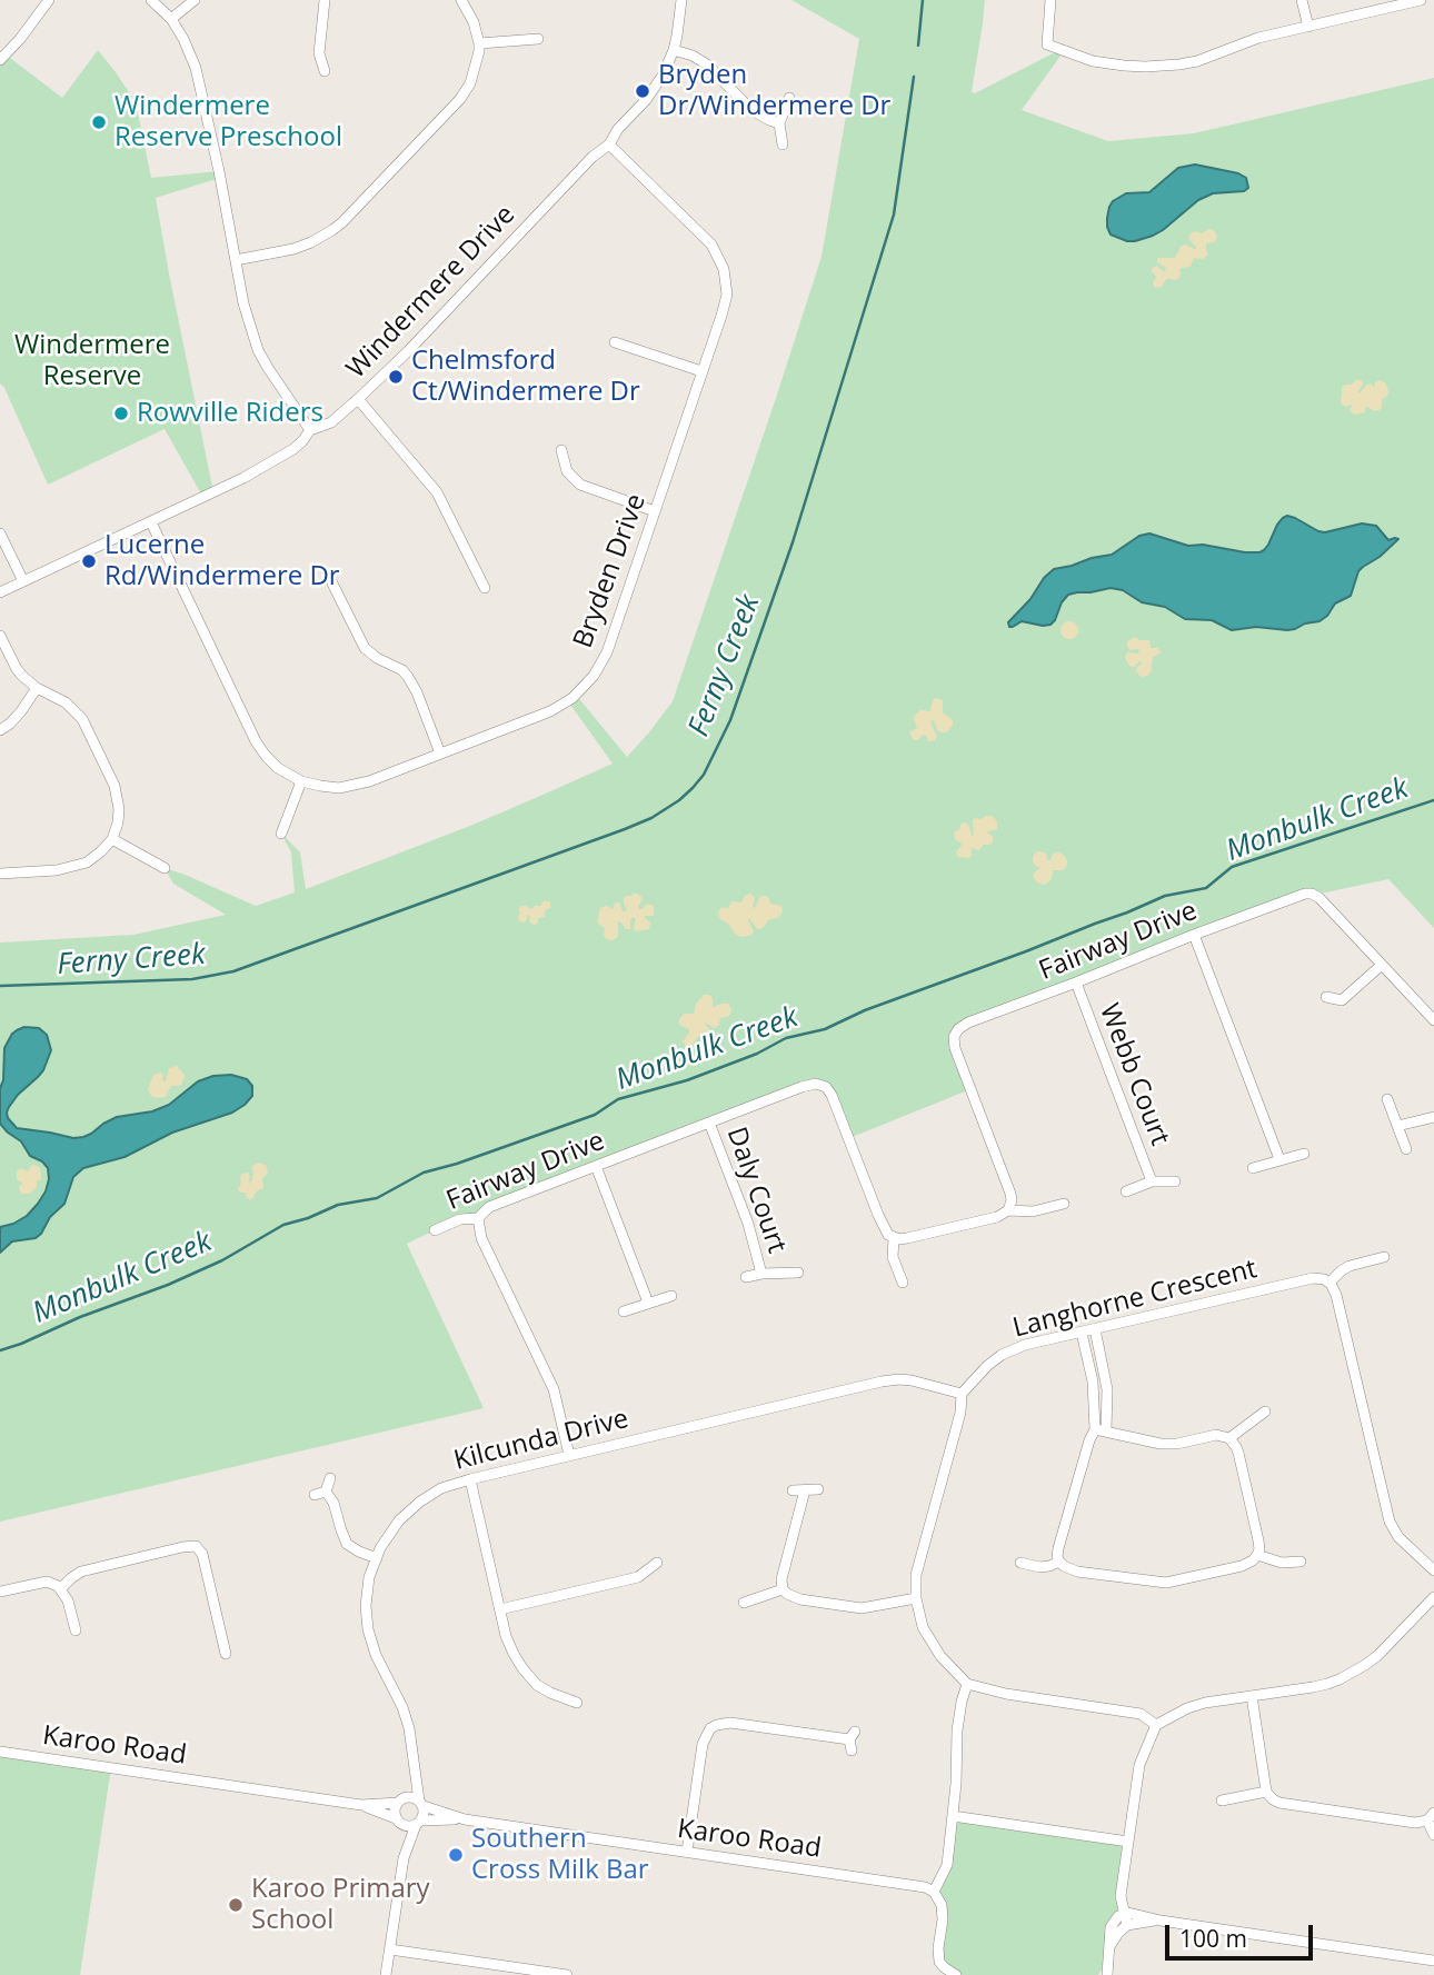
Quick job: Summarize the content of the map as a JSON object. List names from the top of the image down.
{
  "streets": {
    "street": [
      "Windermere Drive",
      "Bryden Drive",
      "Fairway Drive",
      "Webb Court",
      "Daly Court",
      "Langhorne Crescent",
      "Kilcunda Drive",
      "Karoo Road"
    ]
  },
  "crossings": [
    ["Windermere Drive", "Bryden Drive"],
    ["Fairway Drive", "Webb Court"],
    ["Fairway Drive", "Daly Court"],
    ["Langhorne Crescent", "Kilcunda Drive"],
    ["Kilcunda Drive", "Karoo Road"]
  ],
  "water": ["Ferny Creek", "Monbulk Creek"],
  "parks": ["Windermere Reserve"],
  "places": [
    "Bryden Dr/Windermere Dr",
    "Windermere Reserve Preschool",
    "Chelmsford Ct/Windermere Dr",
    "Rowville Riders",
    "Lucerne Rd/Windermere Dr",
    "Southern Cross Milk Bar",
    "Karoo Primary School"
  ],
  "scale_bar": "100 m"
}
